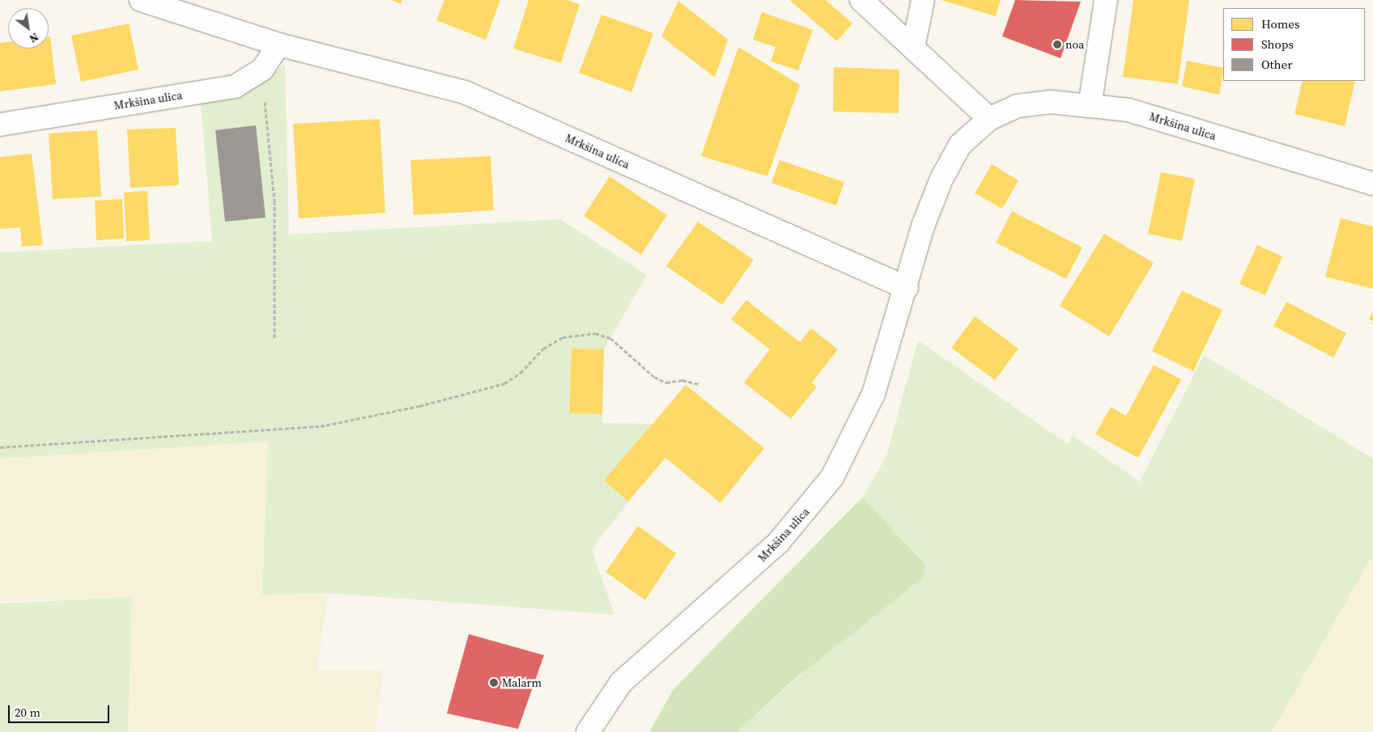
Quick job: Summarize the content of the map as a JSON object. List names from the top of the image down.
{
  "streets": {
    "street": ["Mrkšina ulica"]
  },
  "places": ["noa", "Malarm"],
  "legend": ["Homes", "Shops", "Other"],
  "scale_bar": "20 m",
  "north": "bottom right"
}
